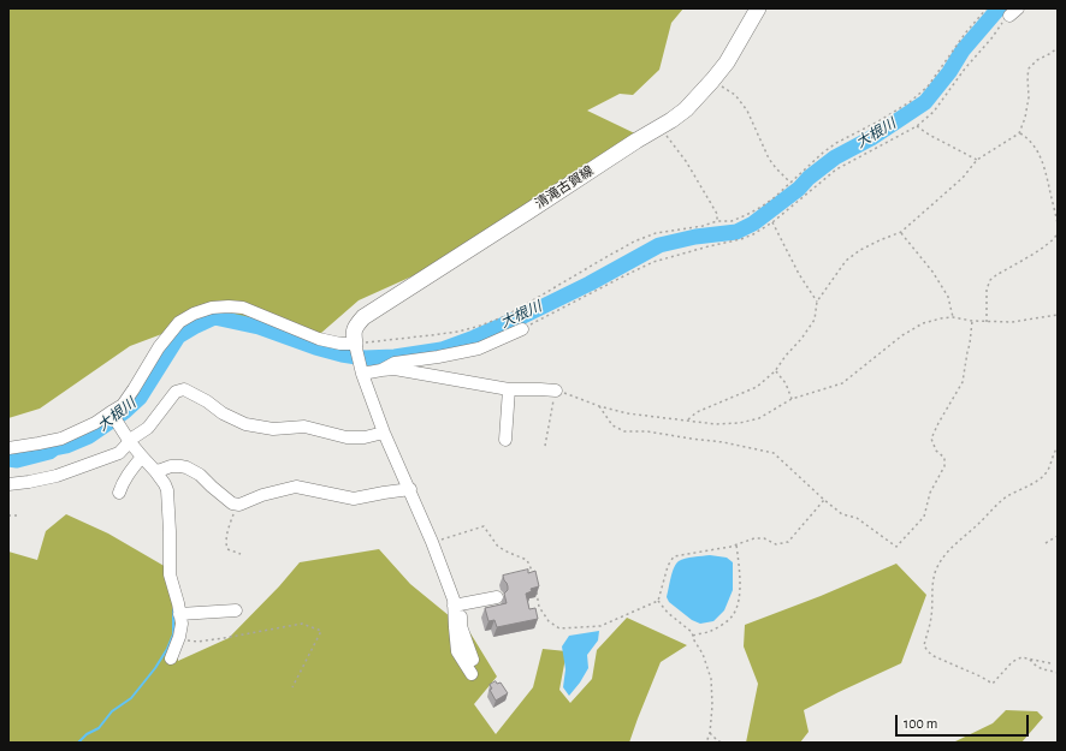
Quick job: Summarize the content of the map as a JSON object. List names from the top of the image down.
{
  "streets": {
    "main road": ["清滝古賀線"]
  },
  "water": ["大根川"],
  "scale_bar": "100 m"
}
